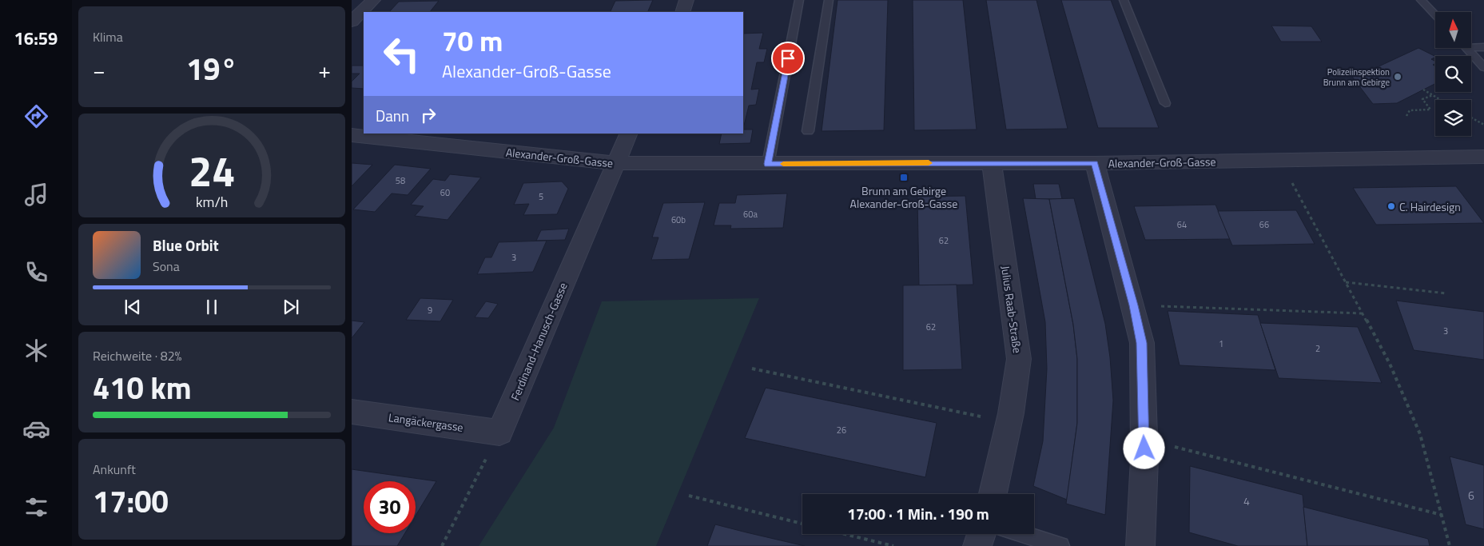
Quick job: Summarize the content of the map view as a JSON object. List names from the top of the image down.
{
  "streets": {
    "street": [
      "Alexander-Groß-Gasse",
      "Julius Raab-Straße",
      "Ferdinand-Hanusch-Gasse",
      "Langäckergasse"
    ]
  },
  "crossings": [
    ["Alexander-Groß-Gasse", "Julius Raab-Straße"],
    ["Alexander-Groß-Gasse", "Ferdinand-Hanusch-Gasse"],
    ["Ferdinand-Hanusch-Gasse", "Langäckergasse"]
  ],
  "places": {
    "other": ["Polizeiinspektion Brunn am Gebirge", "C. Hairdesign"],
    "transit": ["Brunn am Gebirge Alexander-Groß-Gasse"]
  },
  "house_numbers": [
    "58",
    "60",
    "5",
    "60a",
    "60b",
    "64",
    "66",
    "62",
    "3",
    "9",
    "62",
    "3",
    "1",
    "2",
    "26",
    "6",
    "4"
  ],
  "north": "top",
  "page": {
    "tabs": "16:59",
    "tile": [
      "Klima",
      ["Reichweite · 82%", "410 km"],
      ["Ankunft", "17:00"]
    ],
    "turn": ["70 m", "Alexander-Groß-Gasse"],
    "heat": ["−", "19°", "+"],
    "then": "Dann",
    "song": ["Blue Orbit", "Sona"],
    "limit": "30",
    "trip": "17:00 · 1 Min. · 190 m",
    "gauge": ["24", "km/h"]
  }
}
